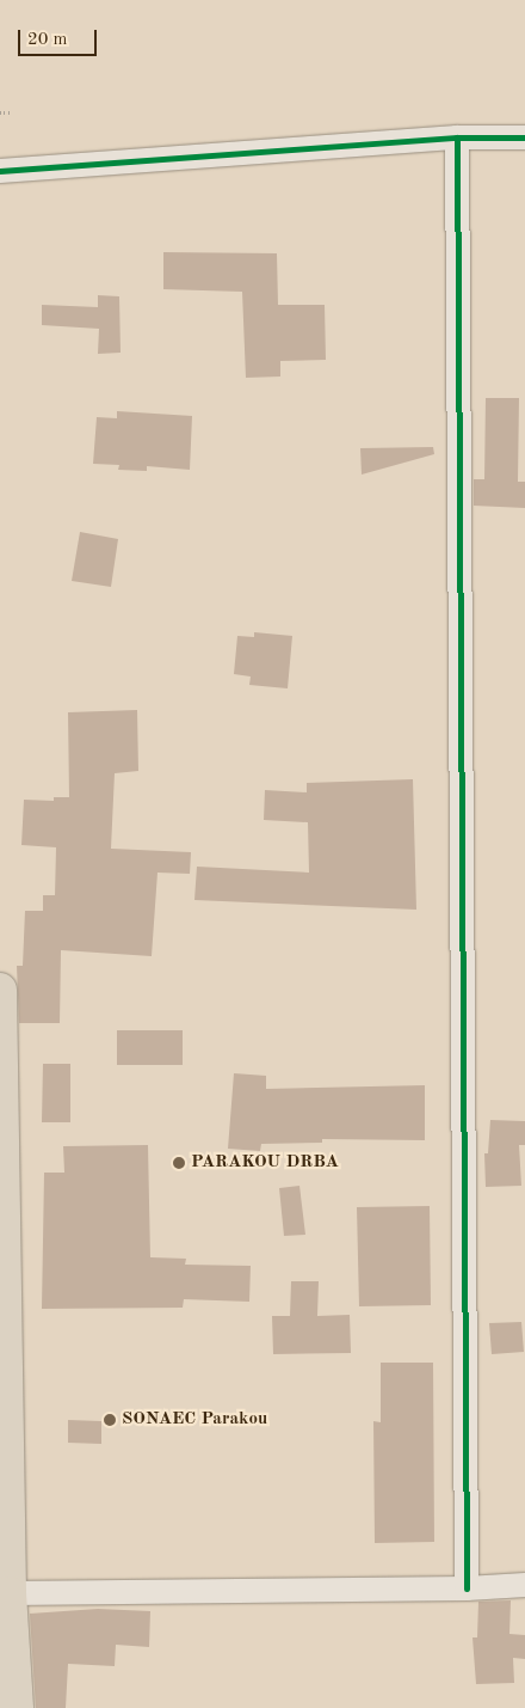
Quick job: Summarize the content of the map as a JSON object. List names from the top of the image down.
{
  "places": ["PARAKOU DRBA", "SONAEC Parakou"],
  "scale_bar": "20 m"
}
